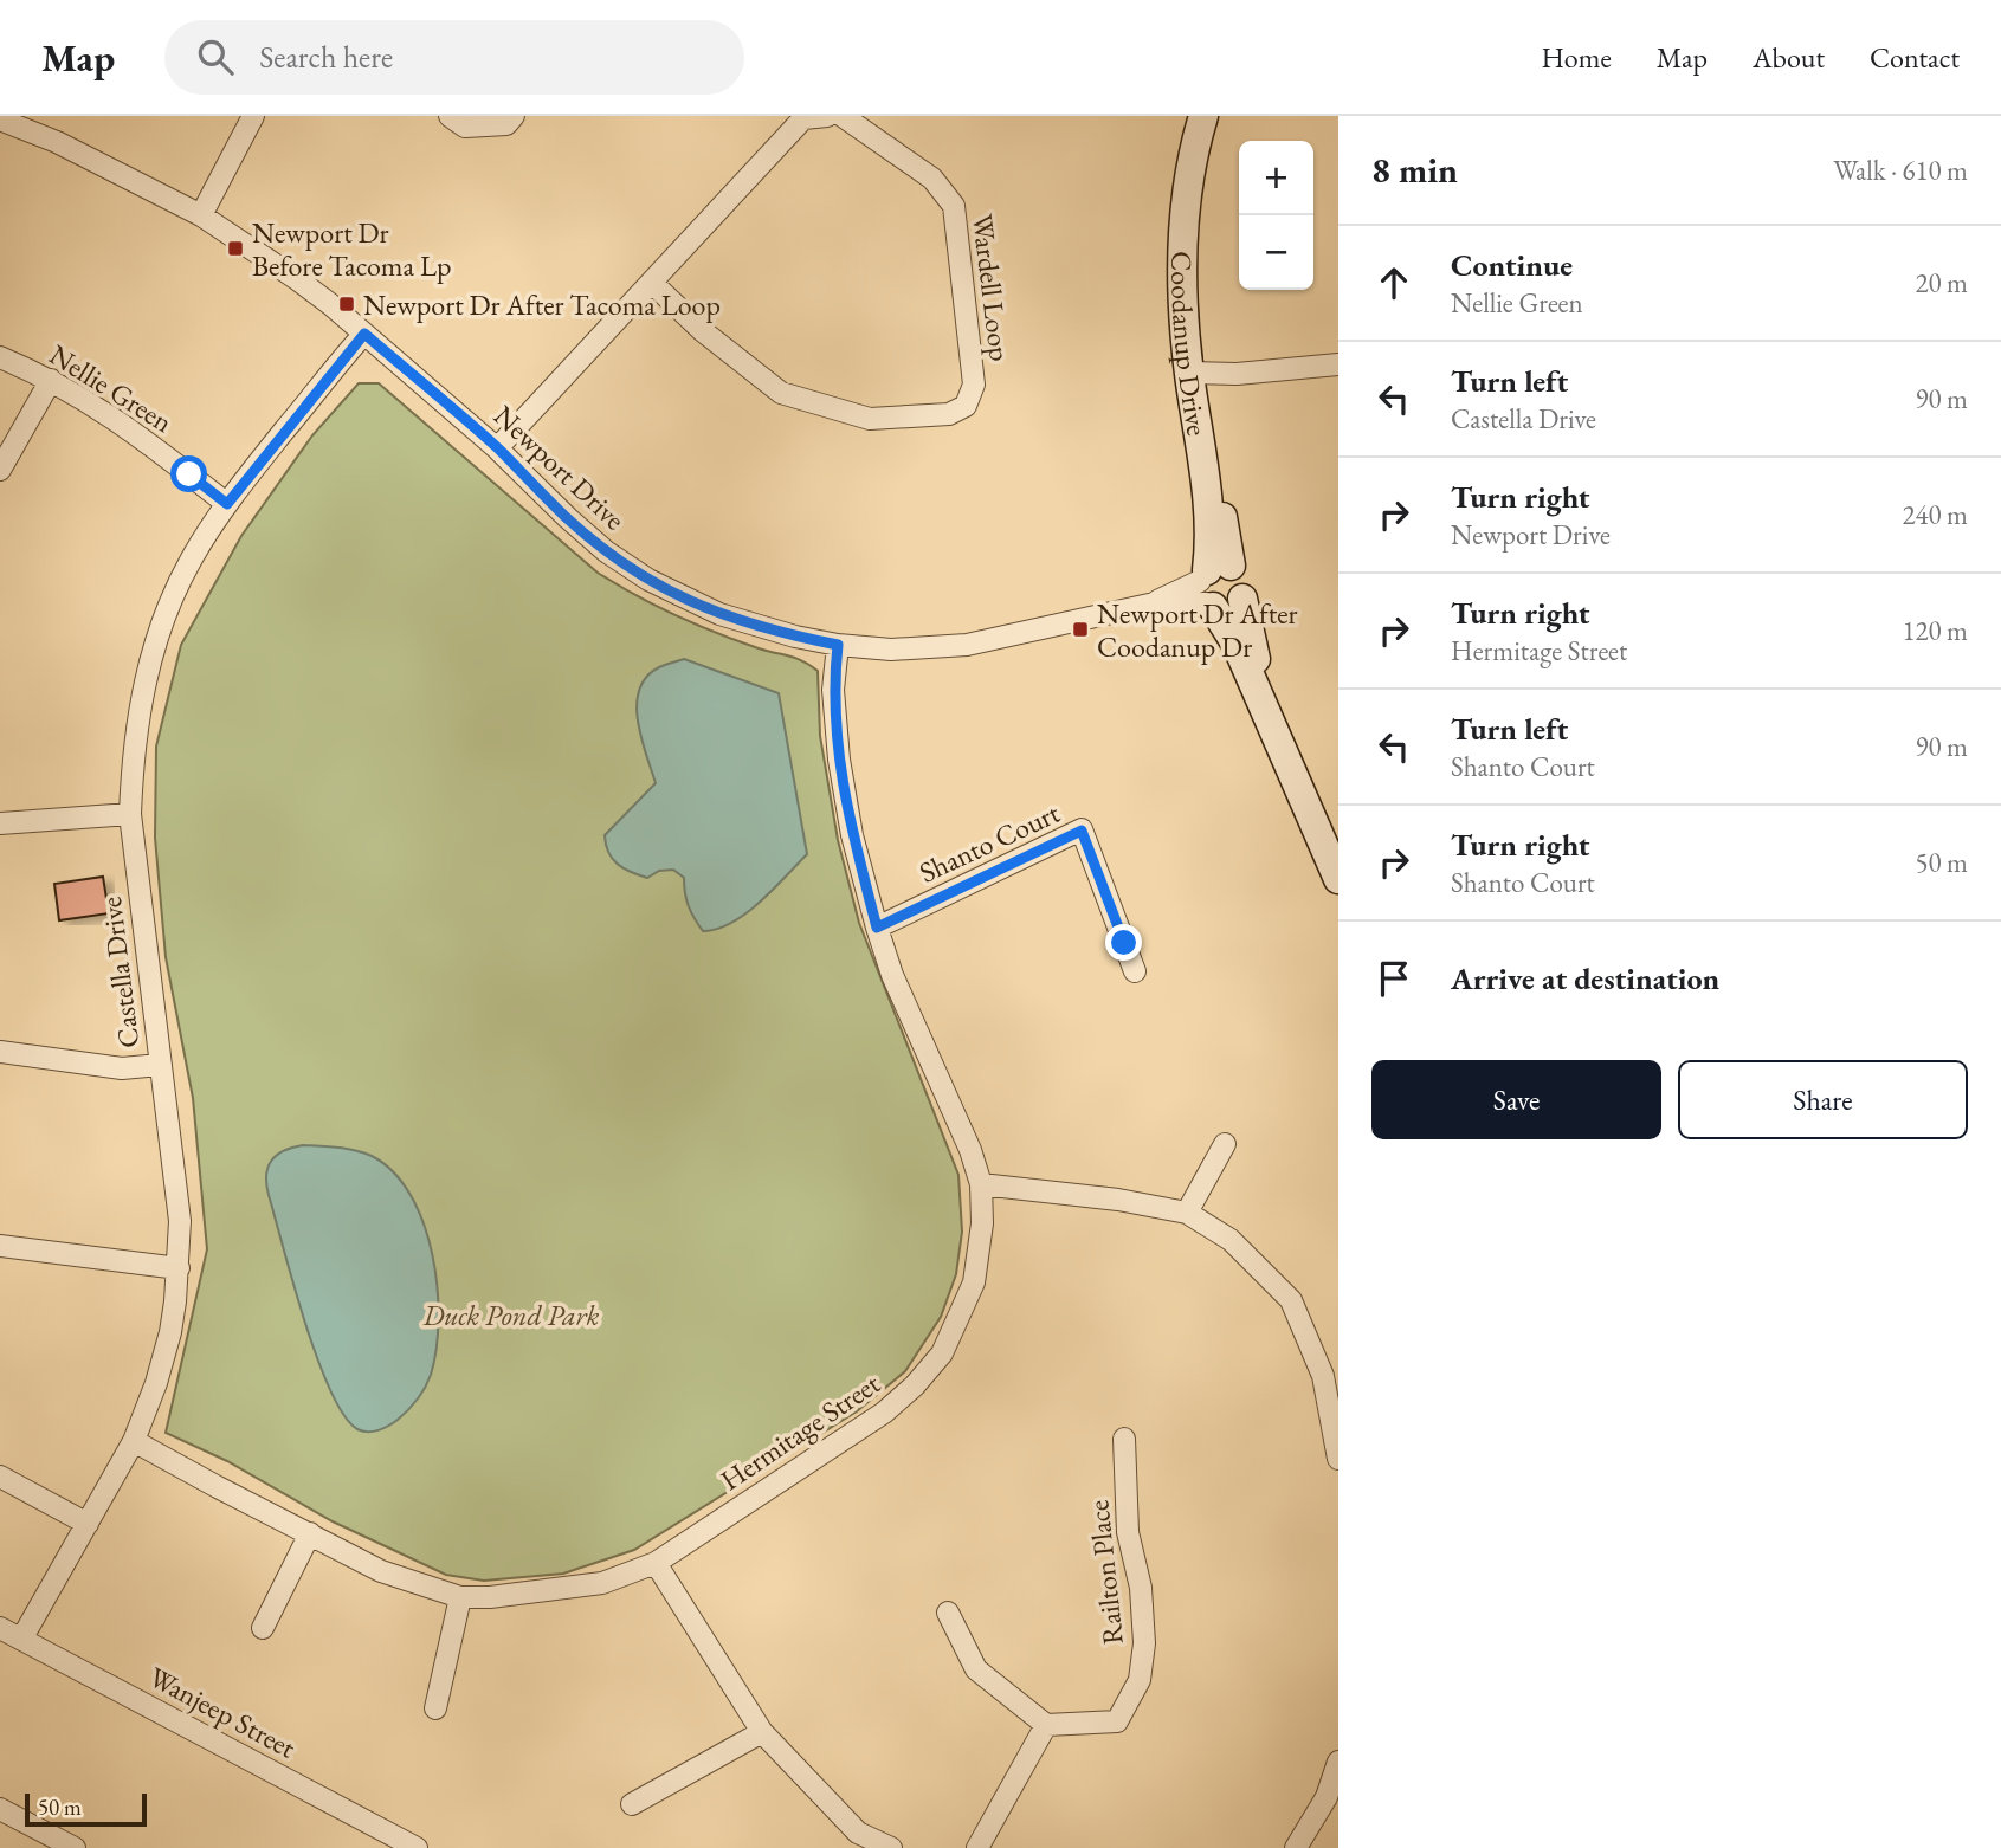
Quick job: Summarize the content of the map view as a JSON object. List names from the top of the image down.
{
  "streets": {
    "main road": ["Coodanup Drive"],
    "street": [
      "Wardell Loop",
      "Nellie Green",
      "Newport Drive",
      "Shanto Court",
      "Castella Drive",
      "Hermitage Street",
      "Railton Place",
      "Wanjeep Street"
    ]
  },
  "crossings": [
    ["Coodanup Drive", "Newport Drive"],
    ["Nellie Green", "Castella Drive"],
    ["Newport Drive", "Castella Drive"],
    ["Newport Drive", "Hermitage Street"],
    ["Shanto Court", "Hermitage Street"],
    ["Castella Drive", "Hermitage Street"],
    ["Castella Drive", "Wanjeep Street"]
  ],
  "parks": ["Duck Pond Park"],
  "places": {
    "transit": ["Newport Dr Before Tacoma Lp", "Newport Dr After Tacoma Loop", "Newport Dr After Coodanup Dr"]
  },
  "scale_bar": "50 m",
  "page": {
    "header": "Map",
    "search": "Search here",
    "nav": [
      "Home",
      "Map",
      "About",
      "Contact"
    ],
    "heading": ["8 min", "Walk · 610 m"],
    "map_buttons": ["+", "−"],
    "list": [
      ["Continue", "Nellie Green", "20 m"],
      ["Turn left", "Castella Drive", "90 m"],
      ["Turn right", "Newport Drive", "240 m"],
      ["Turn right", "Hermitage Street", "120 m"],
      ["Turn left", "Shanto Court", "90 m"],
      ["Turn right", "Shanto Court", "50 m"],
      "Arrive at destination"
    ],
    "buttons": ["Save", "Share"],
    "scale": "50 m"
  }
}
